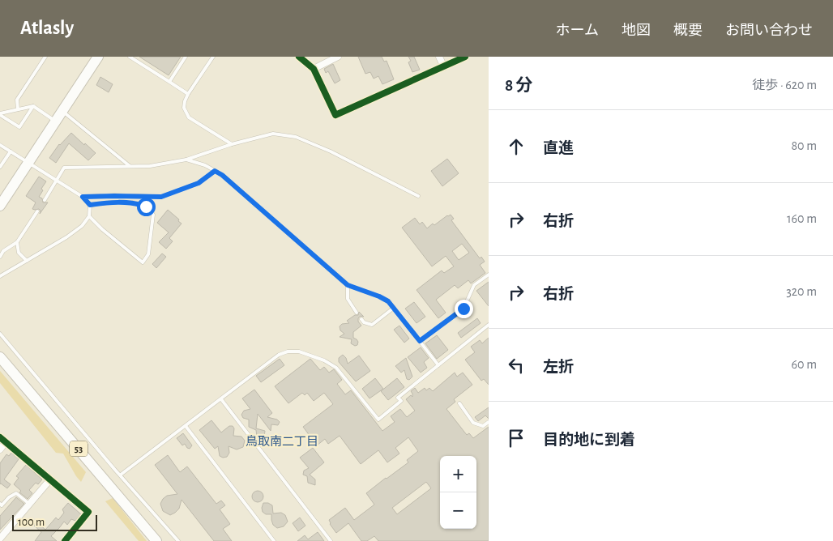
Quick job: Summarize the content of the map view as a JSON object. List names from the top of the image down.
{
  "streets": {
    "main road": ["53"]
  },
  "districts": ["鳥取南二丁目"],
  "scale_bar": "100 m",
  "page": {
    "header": "Atlasly",
    "nav": [
      "ホーム",
      "地図",
      "概要",
      "お問い合わせ"
    ],
    "heading": ["8 分", "徒歩 · 620 m"],
    "list": [
      ["直進", "80 m"],
      ["右折", "160 m"],
      ["右折", "320 m"],
      ["左折", "60 m"],
      "目的地に到着"
    ],
    "map_buttons": ["+", "−"],
    "scale": "100 m"
  }
}
